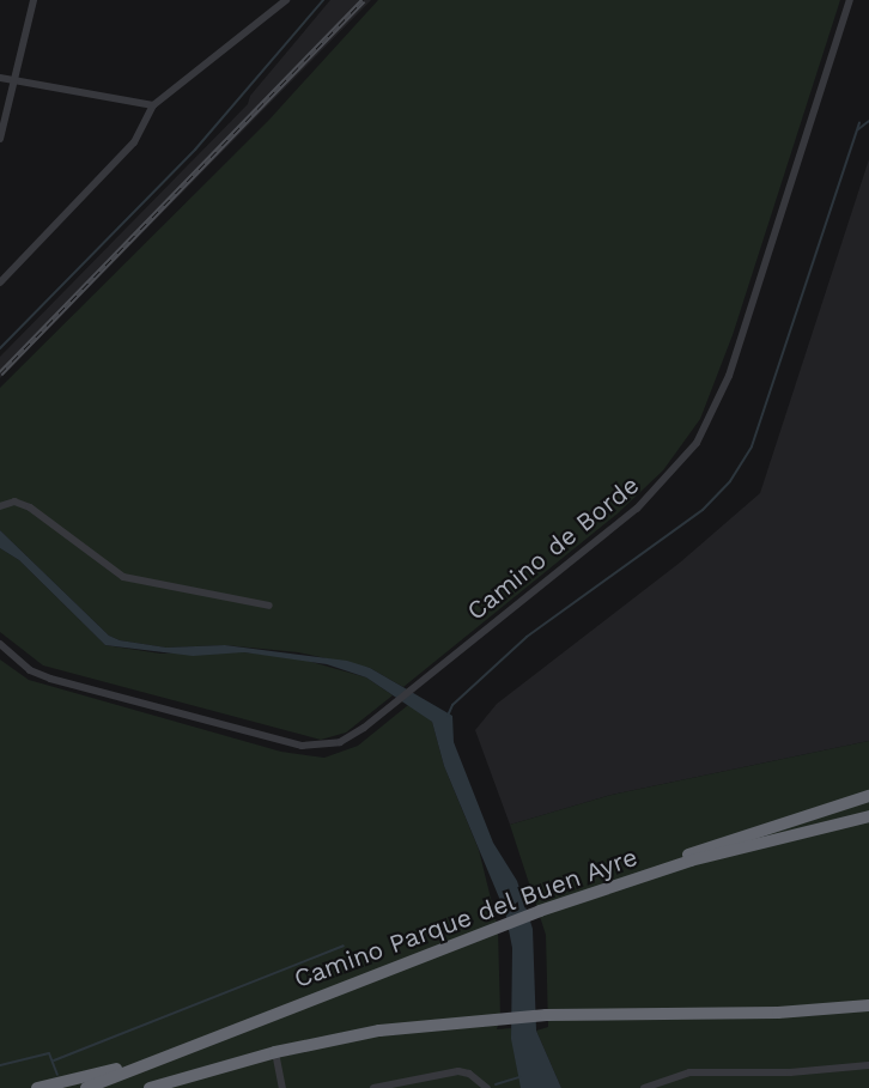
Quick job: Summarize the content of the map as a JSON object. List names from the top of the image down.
{
  "streets": {
    "highway": ["Camino Parque del Buen Ayre"],
    "street": ["Camino de Borde"]
  }
}
